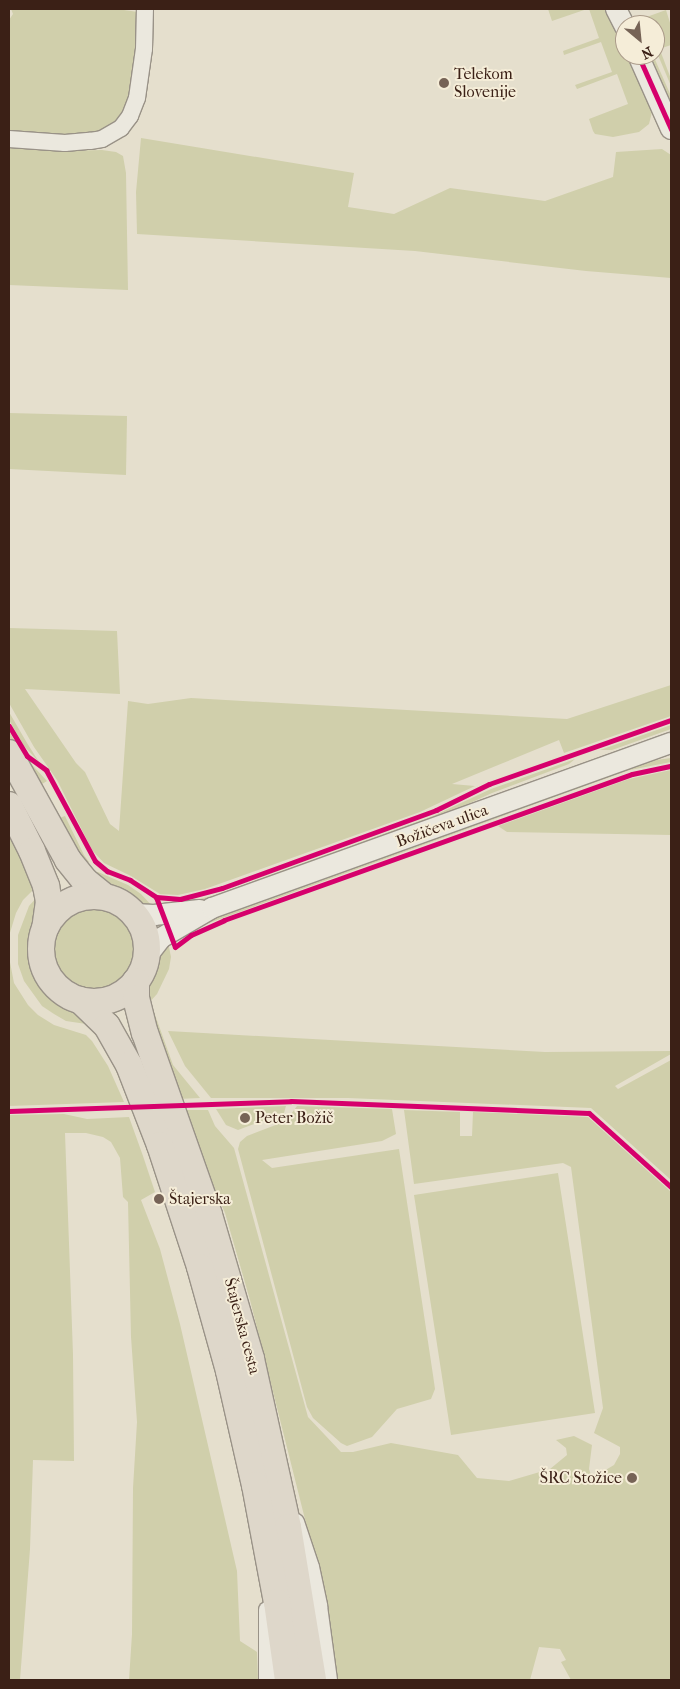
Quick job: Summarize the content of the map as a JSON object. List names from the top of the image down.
{
  "streets": {
    "main road": ["Štajerska cesta"],
    "street": ["Božičeva ulica"]
  },
  "crossings": [
    ["Božičeva ulica", "Štajerska cesta"]
  ],
  "places": [
    "Telekom Slovenije",
    "Peter Božič",
    "Štajerska",
    "ŠRC Stožice"
  ],
  "north": "bottom right"
}
